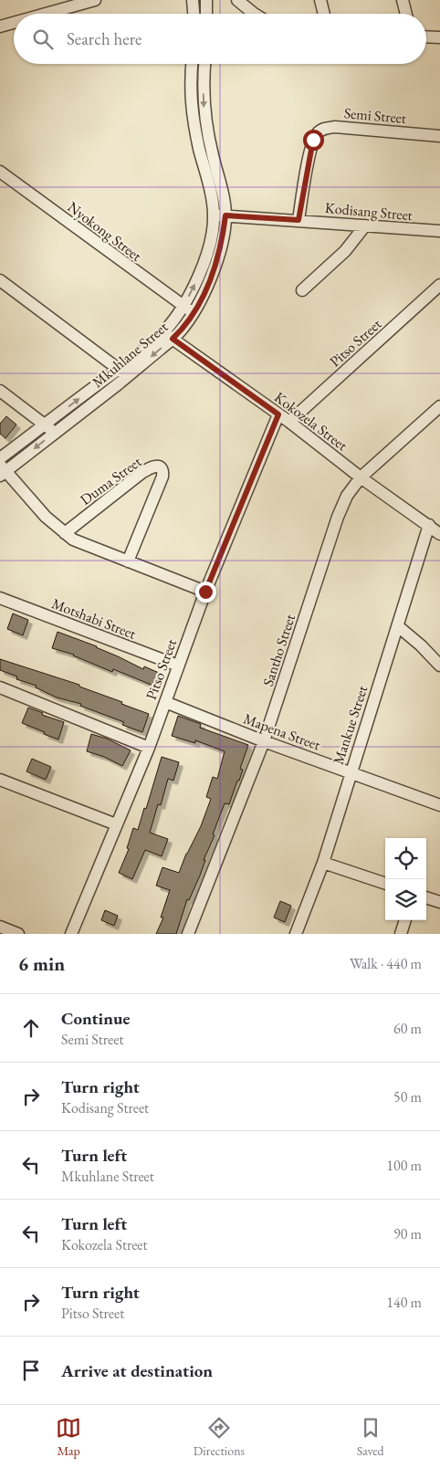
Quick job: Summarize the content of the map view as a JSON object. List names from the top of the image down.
{
  "streets": {
    "street": [
      "Semi Street",
      "Kodisang Street",
      "Nyokong Street",
      "Pitso Street",
      "Mkuhlane Street",
      "Kokozela Street",
      "Duma Street",
      "Motshabi Street",
      "Santho Street",
      "Mankue Street",
      "Mapena Street"
    ]
  },
  "crossings": [
    ["Semi Street", "Kodisang Street"],
    ["Kodisang Street", "Mkuhlane Street"],
    ["Nyokong Street", "Mkuhlane Street"],
    ["Pitso Street", "Kokozela Street"],
    ["Pitso Street", "Motshabi Street"],
    ["Pitso Street", "Mapena Street"],
    ["Mkuhlane Street", "Kokozela Street"],
    ["Kokozela Street", "Santho Street"],
    ["Kokozela Street", "Mankue Street"],
    ["Santho Street", "Mapena Street"],
    ["Mankue Street", "Mapena Street"]
  ],
  "page": {
    "search": "Search here",
    "heading": ["6 min", "Walk · 440 m"],
    "list": [
      ["Continue", "Semi Street", "60 m"],
      ["Turn right", "Kodisang Street", "50 m"],
      ["Turn left", "Mkuhlane Street", "100 m"],
      ["Turn left", "Kokozela Street", "90 m"],
      ["Turn right", "Pitso Street", "140 m"],
      "Arrive at destination"
    ],
    "nav": ["Map", "Directions", "Saved"]
  }
}
